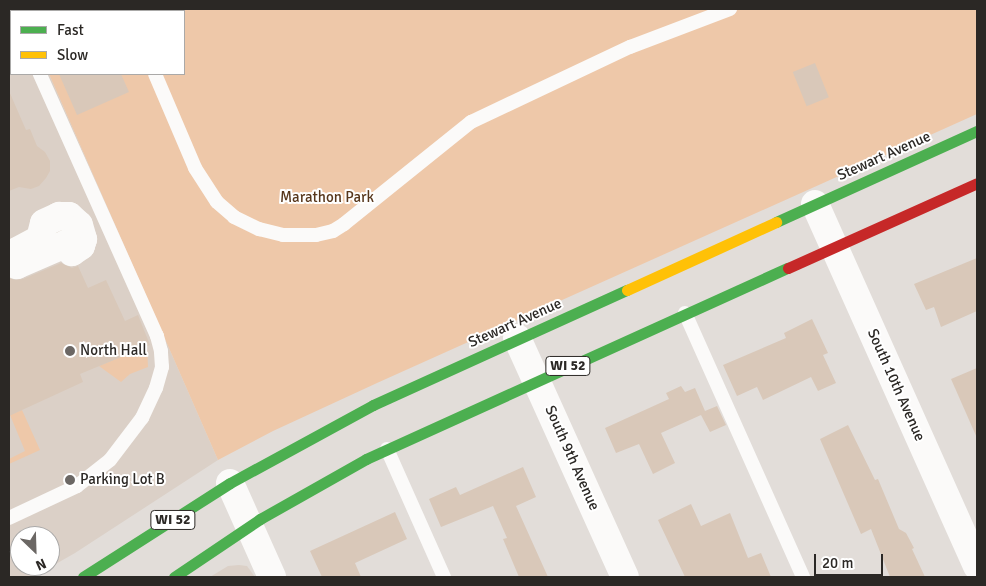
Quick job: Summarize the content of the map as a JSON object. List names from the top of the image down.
{
  "streets": {
    "main road": ["Stewart Avenue", "WI 52"],
    "street": ["South 10th Avenue", "South 9th Avenue"]
  },
  "crossings": [
    ["Stewart Avenue", "South 10th Avenue"],
    ["Stewart Avenue", "South 9th Avenue"],
    ["WI 52", "South 10th Avenue"],
    ["WI 52", "South 9th Avenue"]
  ],
  "parks": ["Marathon Park"],
  "places": ["North Hall", "Parking Lot B"],
  "legend": ["Fast", "Slow"],
  "scale_bar": "20 m",
  "north": "bottom right"
}
